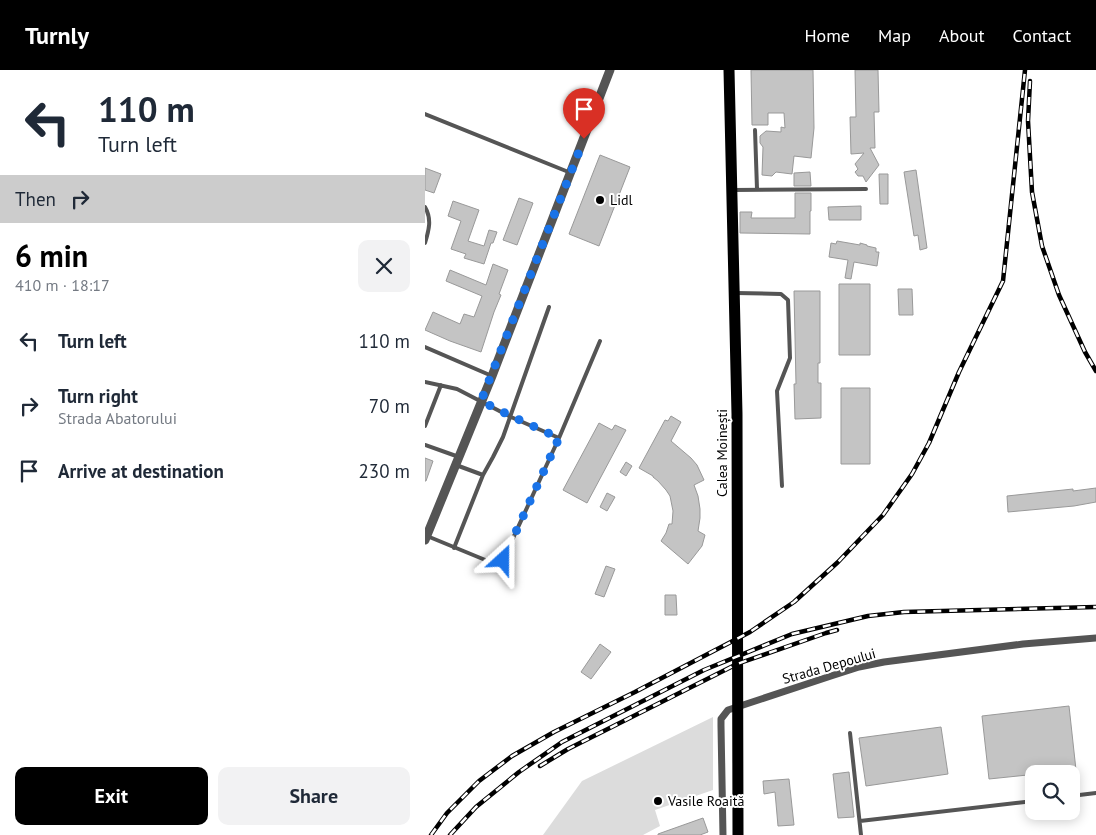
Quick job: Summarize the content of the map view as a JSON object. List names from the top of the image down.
{
  "streets": {
    "main road": ["Calea Moinești"],
    "street": ["Strada Depoului"]
  },
  "places": ["Lidl", "Vasile Roaită"],
  "page": {
    "header": "Turnly",
    "nav": [
      "Home",
      "Map",
      "About",
      "Contact"
    ],
    "turn": ["110 m", "Turn left"],
    "then": "Then",
    "heading": ["6 min", "410 m · 18:17"],
    "list": [
      {
        "name": "Turn left",
        "value": "110 m"
      },
      {
        "name": "Turn right",
        "note": "Strada Abatorului",
        "value": "70 m"
      },
      {
        "name": "Arrive at destination",
        "value": "230 m"
      }
    ],
    "buttons": ["Exit", "Share"]
  }
}
